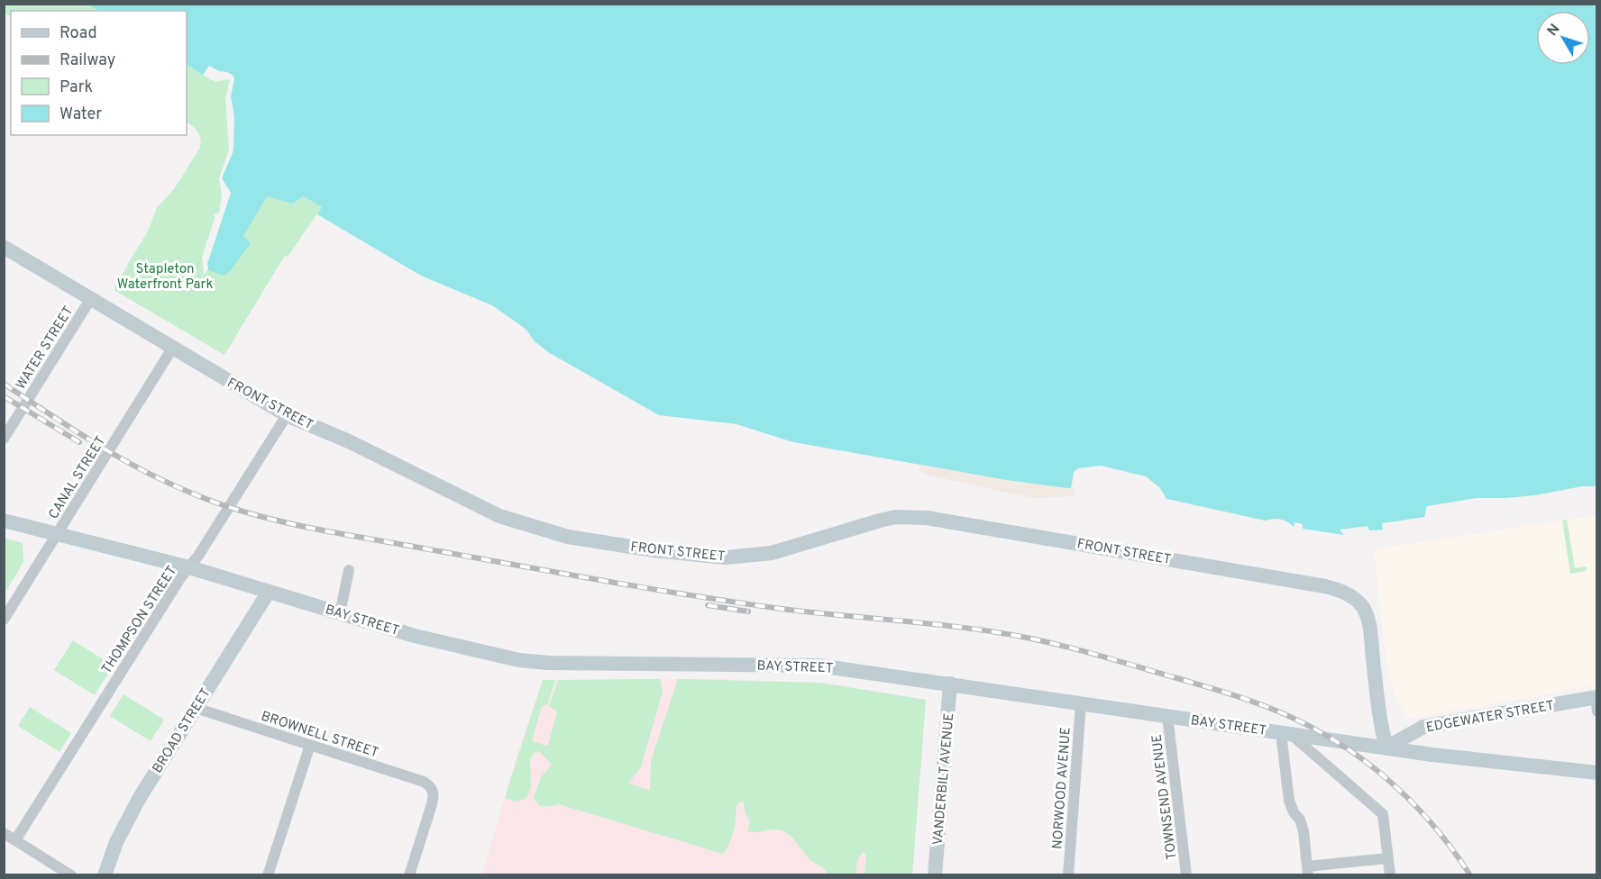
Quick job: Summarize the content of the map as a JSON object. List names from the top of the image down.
{
  "streets": {
    "street": [
      "WATER STREET",
      "FRONT STREET",
      "CANAL STREET",
      "THOMPSON STREET",
      "BAY STREET",
      "EDGEWATER STREET",
      "BROAD STREET",
      "BROWNELL STREET",
      "VANDERBILT AVENUE",
      "NORWOOD AVENUE",
      "TOWNSEND AVENUE"
    ]
  },
  "crossings": [
    ["WATER STREET", "FRONT STREET"],
    ["FRONT STREET", "CANAL STREET"],
    ["FRONT STREET", "THOMPSON STREET"],
    ["FRONT STREET", "BAY STREET"],
    ["FRONT STREET", "EDGEWATER STREET"],
    ["CANAL STREET", "BAY STREET"],
    ["THOMPSON STREET", "BAY STREET"],
    ["BAY STREET", "EDGEWATER STREET"],
    ["BAY STREET", "BROAD STREET"],
    ["BAY STREET", "VANDERBILT AVENUE"],
    ["BAY STREET", "NORWOOD AVENUE"],
    ["BAY STREET", "TOWNSEND AVENUE"],
    ["BROAD STREET", "BROWNELL STREET"]
  ],
  "parks": ["Stapleton Waterfront Park"],
  "legend": [
    "Road",
    "Railway",
    "Park",
    "Water"
  ],
  "north": "top left"
}
